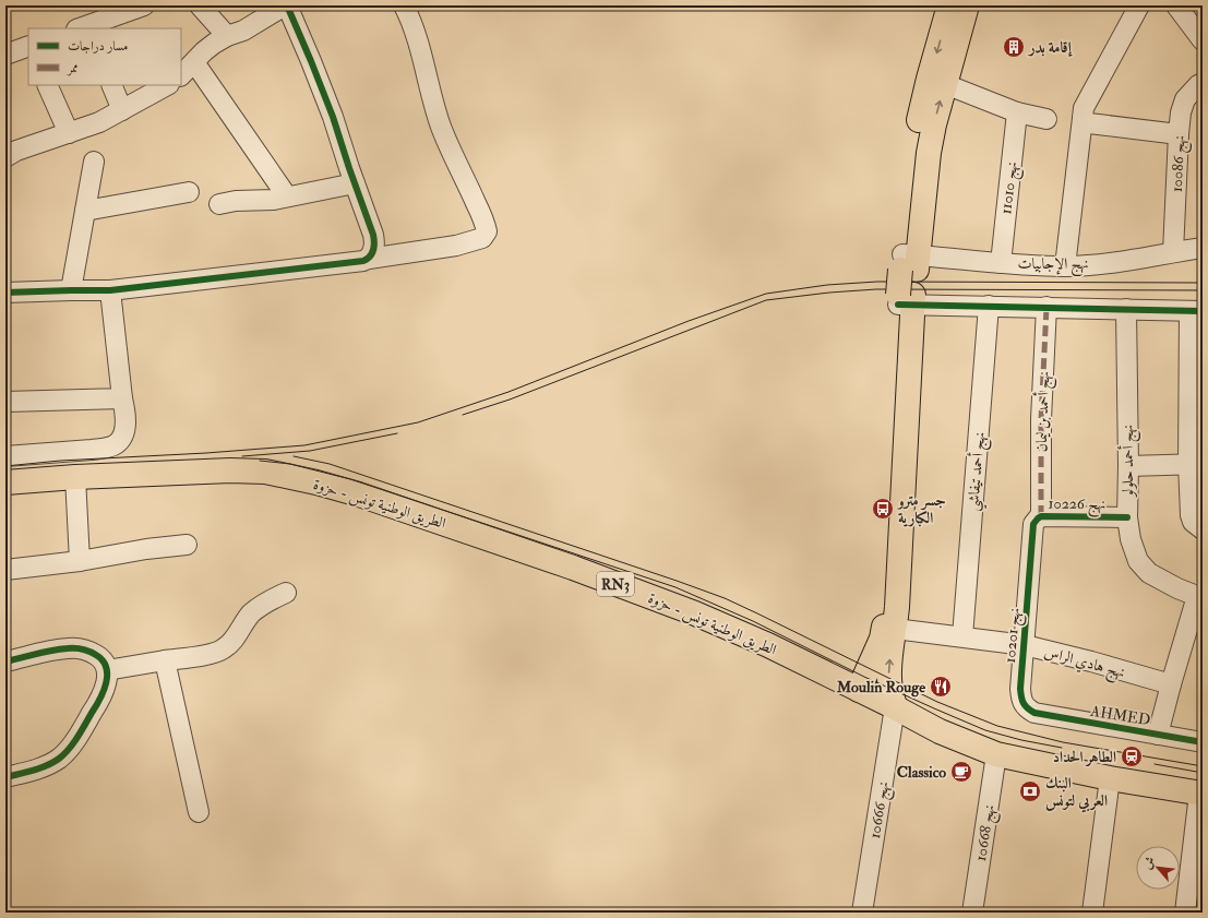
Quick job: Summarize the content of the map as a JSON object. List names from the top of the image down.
{
  "streets": {
    "main road": ["الطريق الوطنية تونس - حزوة", "RN3"],
    "street": [
      "نهج 10086",
      "نهج 11010",
      "نهج الإجابيات",
      "نهج أحمد بن ليمان",
      "نهج أحمد حلولو",
      "نهج أحمد تيفاشي",
      "نهج 10226",
      "نهج 10201",
      "نهج هادي الراس",
      "AHMED",
      "نهج 10666",
      "نهج 10668"
    ]
  },
  "crossings": [
    ["نهج 10086", "نهج الإجابيات"],
    ["نهج 11010", "نهج الإجابيات"],
    ["نهج أحمد بن ليمان", "نهج 10226"],
    ["نهج أحمد حلولو", "نهج 10226"],
    ["نهج أحمد تيفاشي", "نهج هادي الراس"],
    ["الطريق الوطنية تونس - حزوة", "نهج 10666"],
    ["الطريق الوطنية تونس - حزوة", "نهج 10668"],
    ["نهج 10226", "نهج 10201"],
    ["نهج 10201", "نهج هادي الراس"],
    ["نهج 10201", "AHMED"]
  ],
  "places": {
    "building": ["إقامة بدر"],
    "bus stop": ["جسر مترو الكبارية"],
    "restaurant": ["Moulin Rouge"],
    "station": ["الطاهر الحداد"],
    "cafe": ["Classico"],
    "bank": ["البنك العربي لتونس"]
  },
  "legend": ["مسار دراجات", "ممر"],
  "north": "top left"
}
